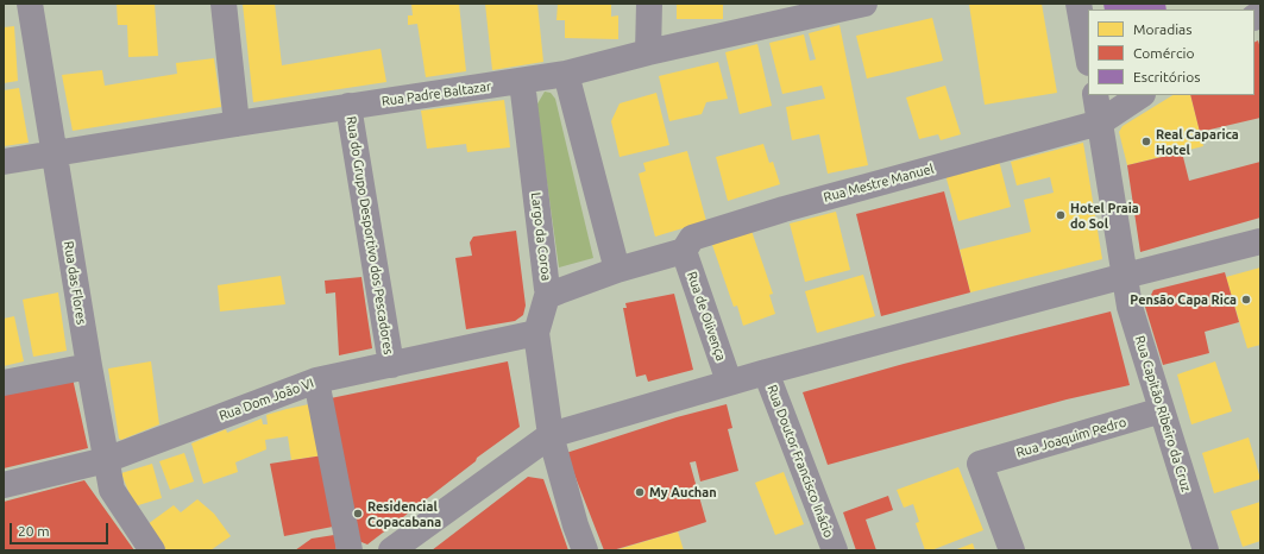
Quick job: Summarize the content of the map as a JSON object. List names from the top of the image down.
{
  "streets": {
    "street": [
      "Rua Padre Baltazar",
      "Rua Mestre Manuel",
      "Rua do Grupo Desportivo dos Pescadores",
      "Largo da Coroa",
      "Rua das Flores",
      "Rua de Olivença",
      "Rua Dom João VI",
      "Rua Capitão Ribeiro da Cruz",
      "Rua Joaquim Pedro",
      "Rua Doutor Francisco Inácio"
    ]
  },
  "crossings": [
    ["Rua Padre Baltazar", "Rua do Grupo Desportivo dos Pescadores"],
    ["Rua Padre Baltazar", "Largo da Coroa"],
    ["Rua Padre Baltazar", "Rua das Flores"],
    ["Rua Mestre Manuel", "Largo da Coroa"],
    ["Rua Mestre Manuel", "Rua de Olivença"],
    ["Rua Mestre Manuel", "Rua Capitão Ribeiro da Cruz"],
    ["Rua do Grupo Desportivo dos Pescadores", "Rua Dom João VI"],
    ["Rua das Flores", "Rua Dom João VI"],
    ["Rua Capitão Ribeiro da Cruz", "Rua Joaquim Pedro"]
  ],
  "places": [
    "Real Caparica Hotel",
    "Hotel Praia do Sol",
    "Pensão Capa Rica",
    "My Auchan",
    "Residencial Copacabana"
  ],
  "legend": ["Moradias", "Comércio", "Escritórios"],
  "scale_bar": "20 m"
}
